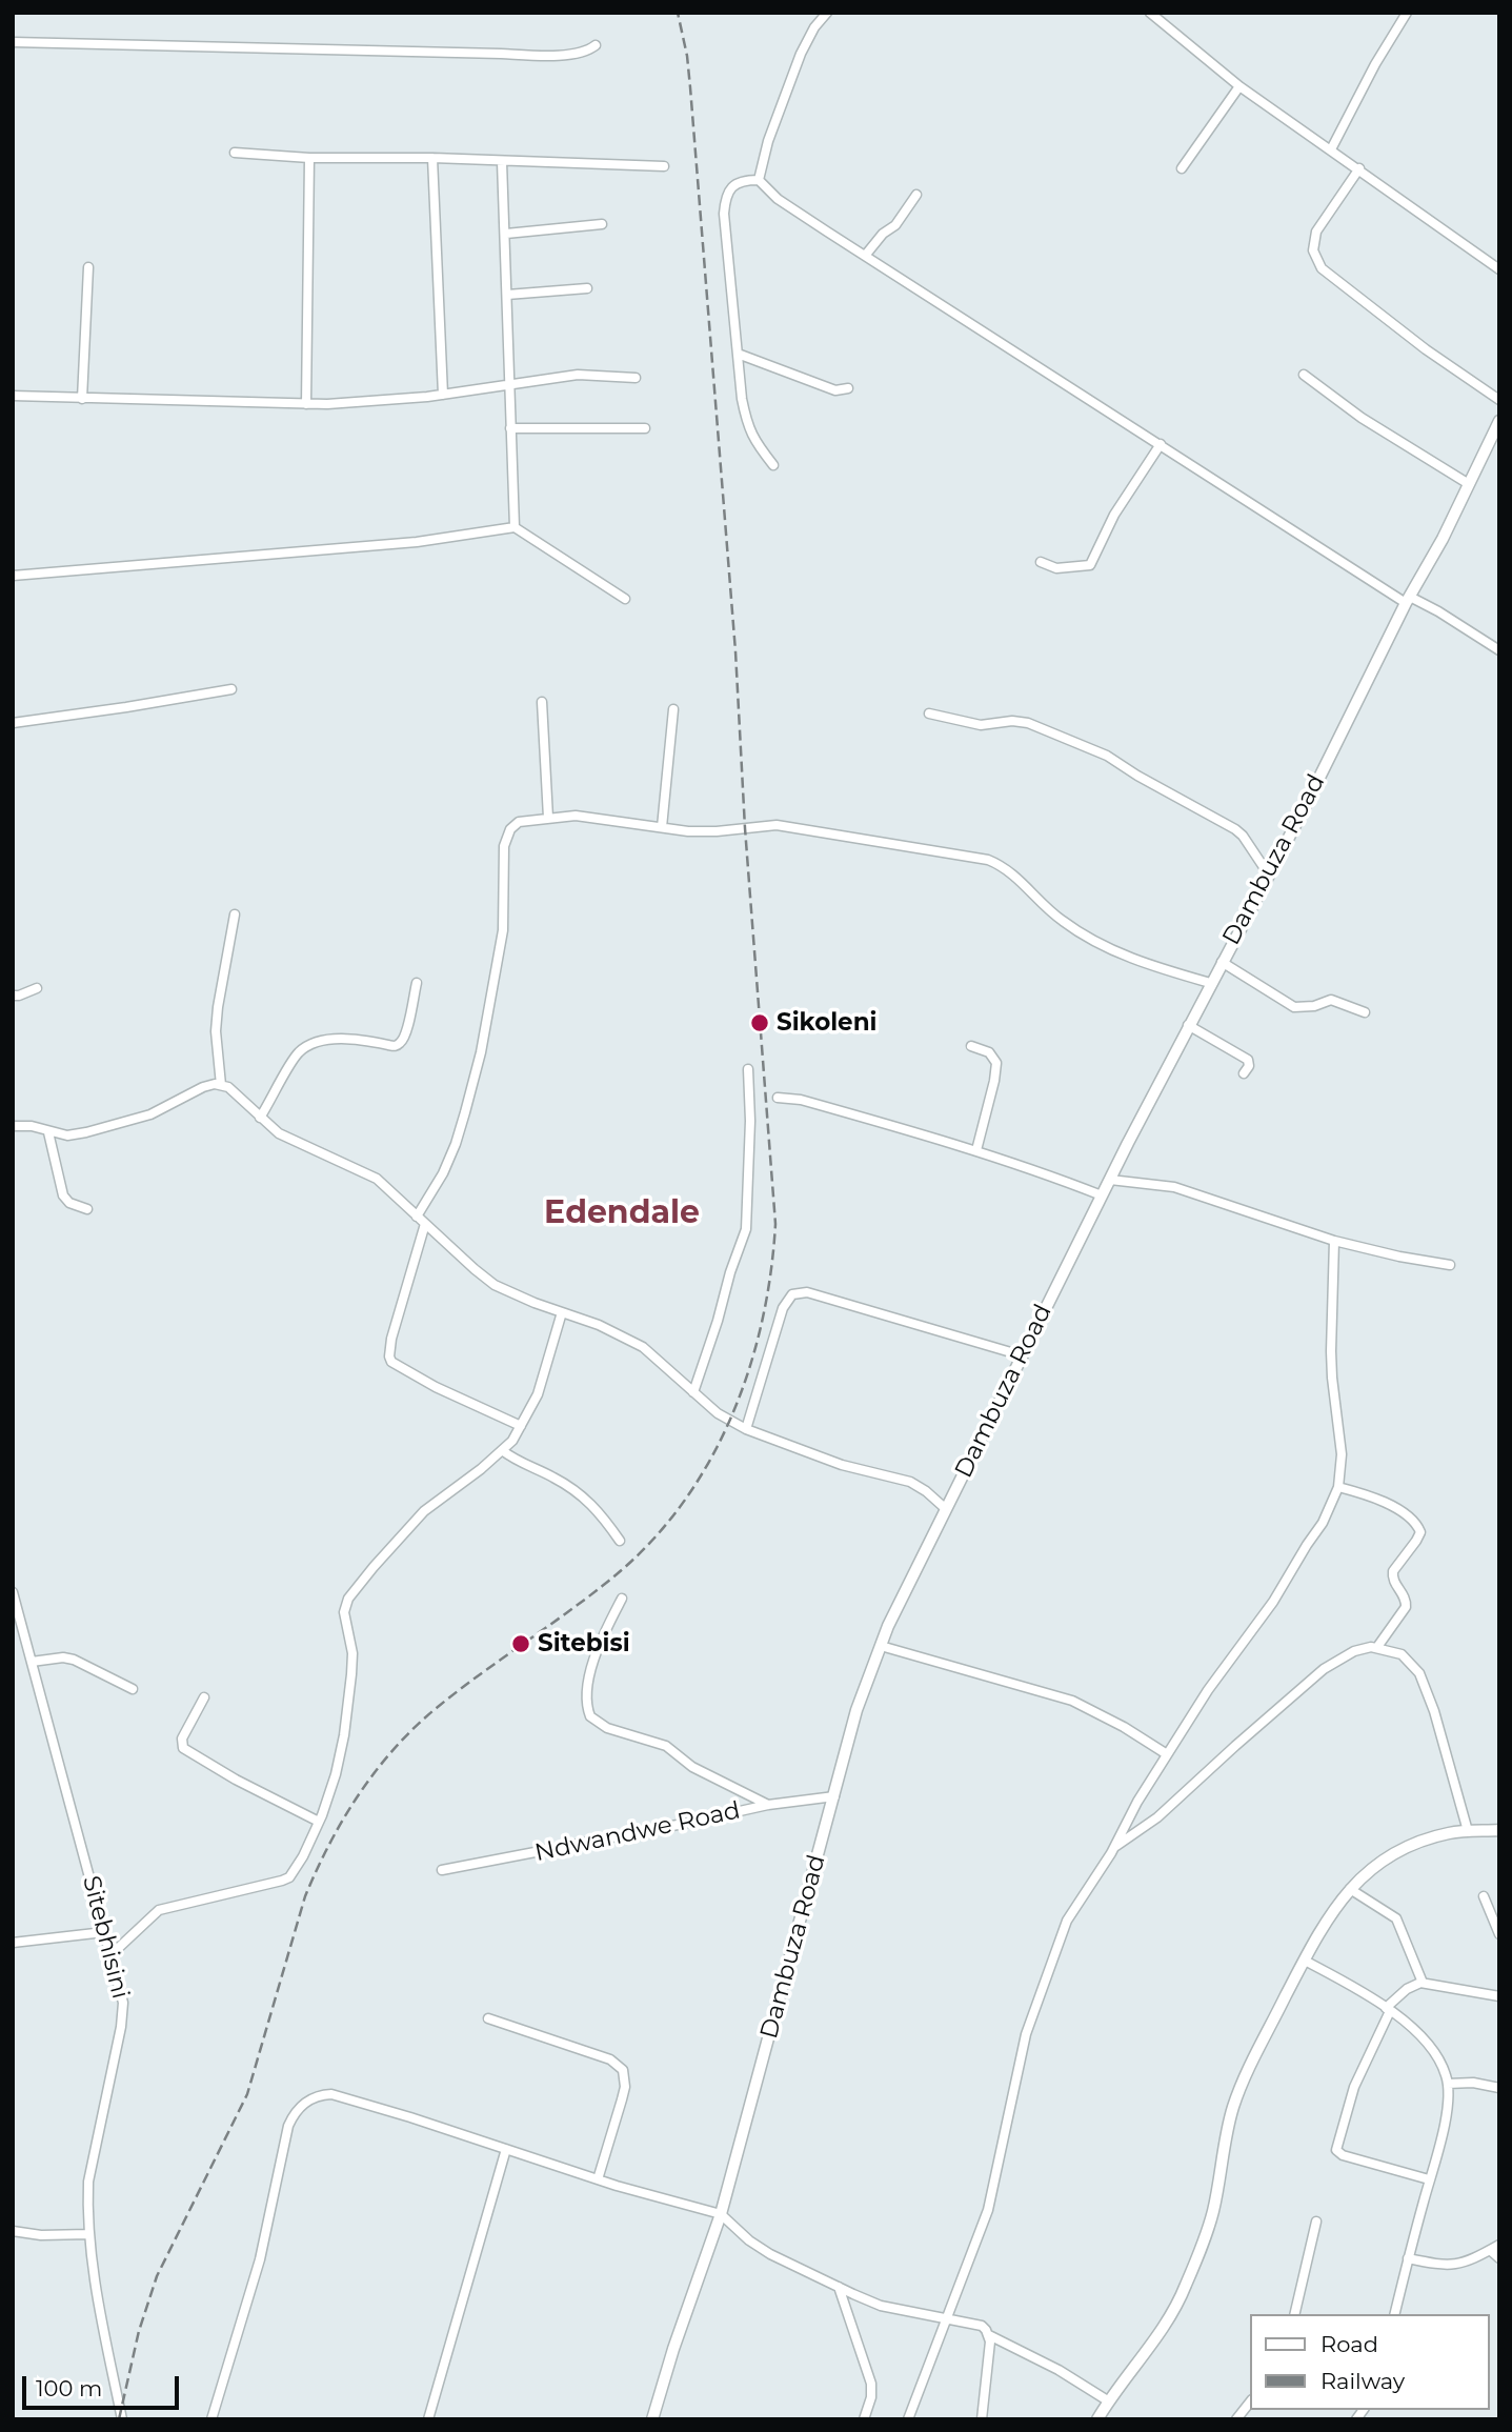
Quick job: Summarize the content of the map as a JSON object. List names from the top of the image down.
{
  "streets": {
    "street": ["Dambuza Road", "Ndwandwe Road", "Sitebhisini"]
  },
  "crossings": [
    ["Dambuza Road", "Ndwandwe Road"]
  ],
  "districts": ["Edendale"],
  "places": ["Sikoleni", "Sitebisi"],
  "legend": ["Road", "Railway"],
  "scale_bar": "100 m"
}
